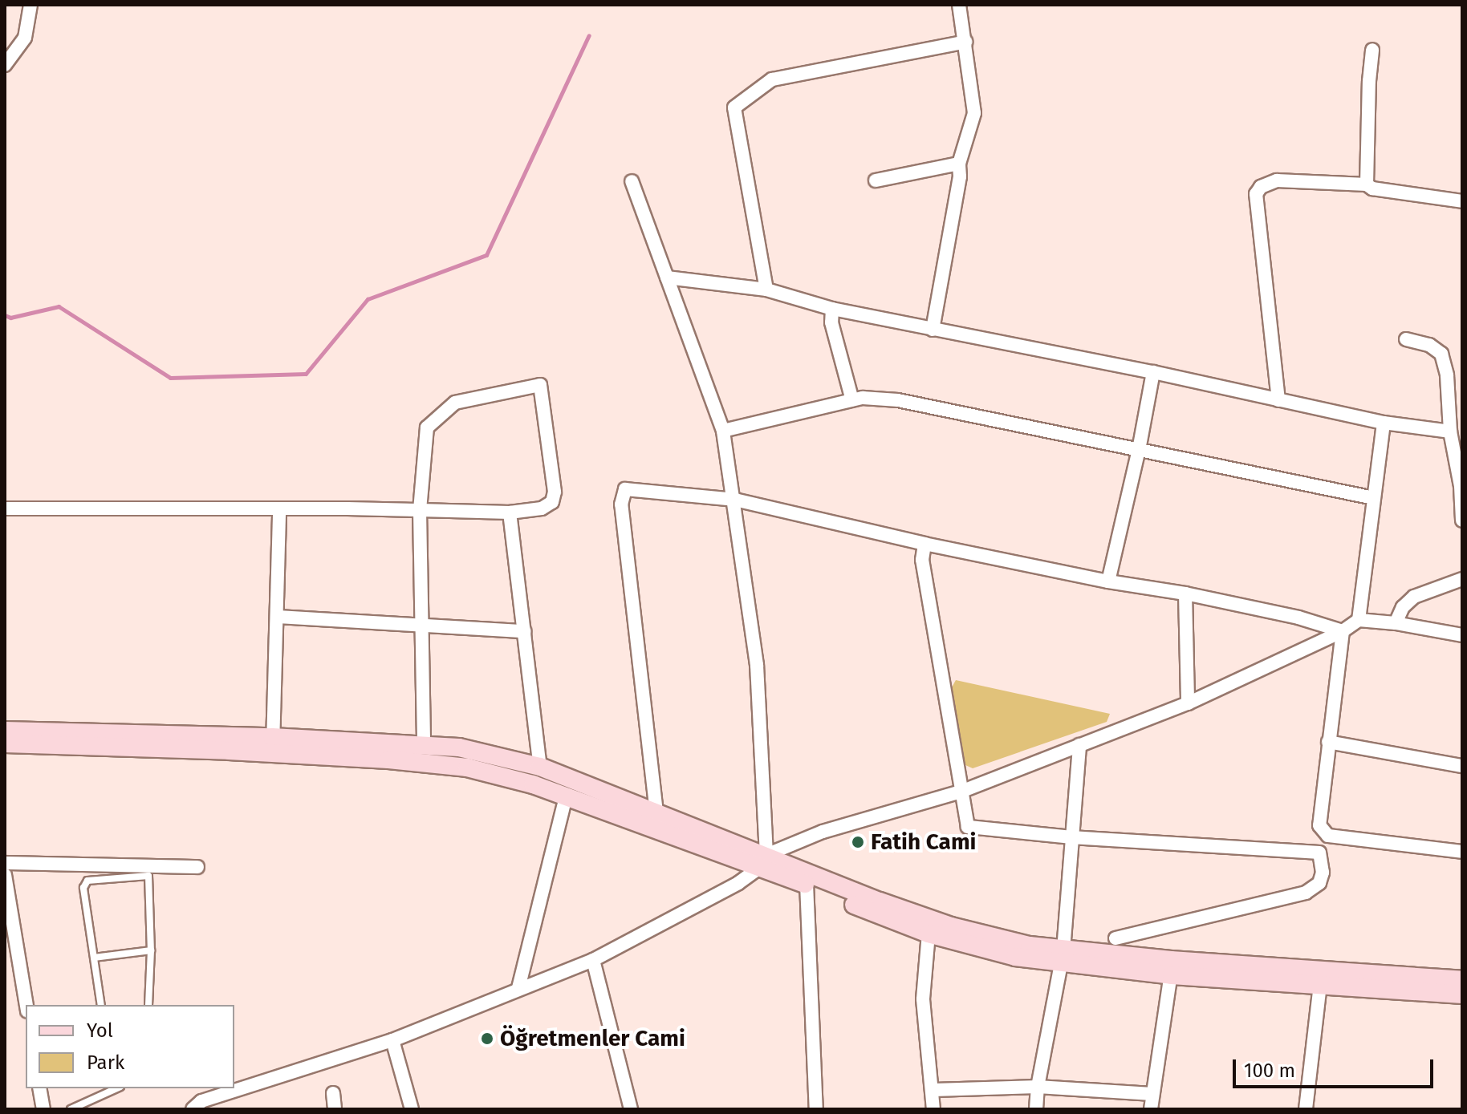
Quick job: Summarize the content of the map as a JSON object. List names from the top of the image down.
{
  "places": ["Fatih Cami", "Öğretmenler Cami"],
  "legend": ["Yol", "Park"],
  "scale_bar": "100 m"
}
